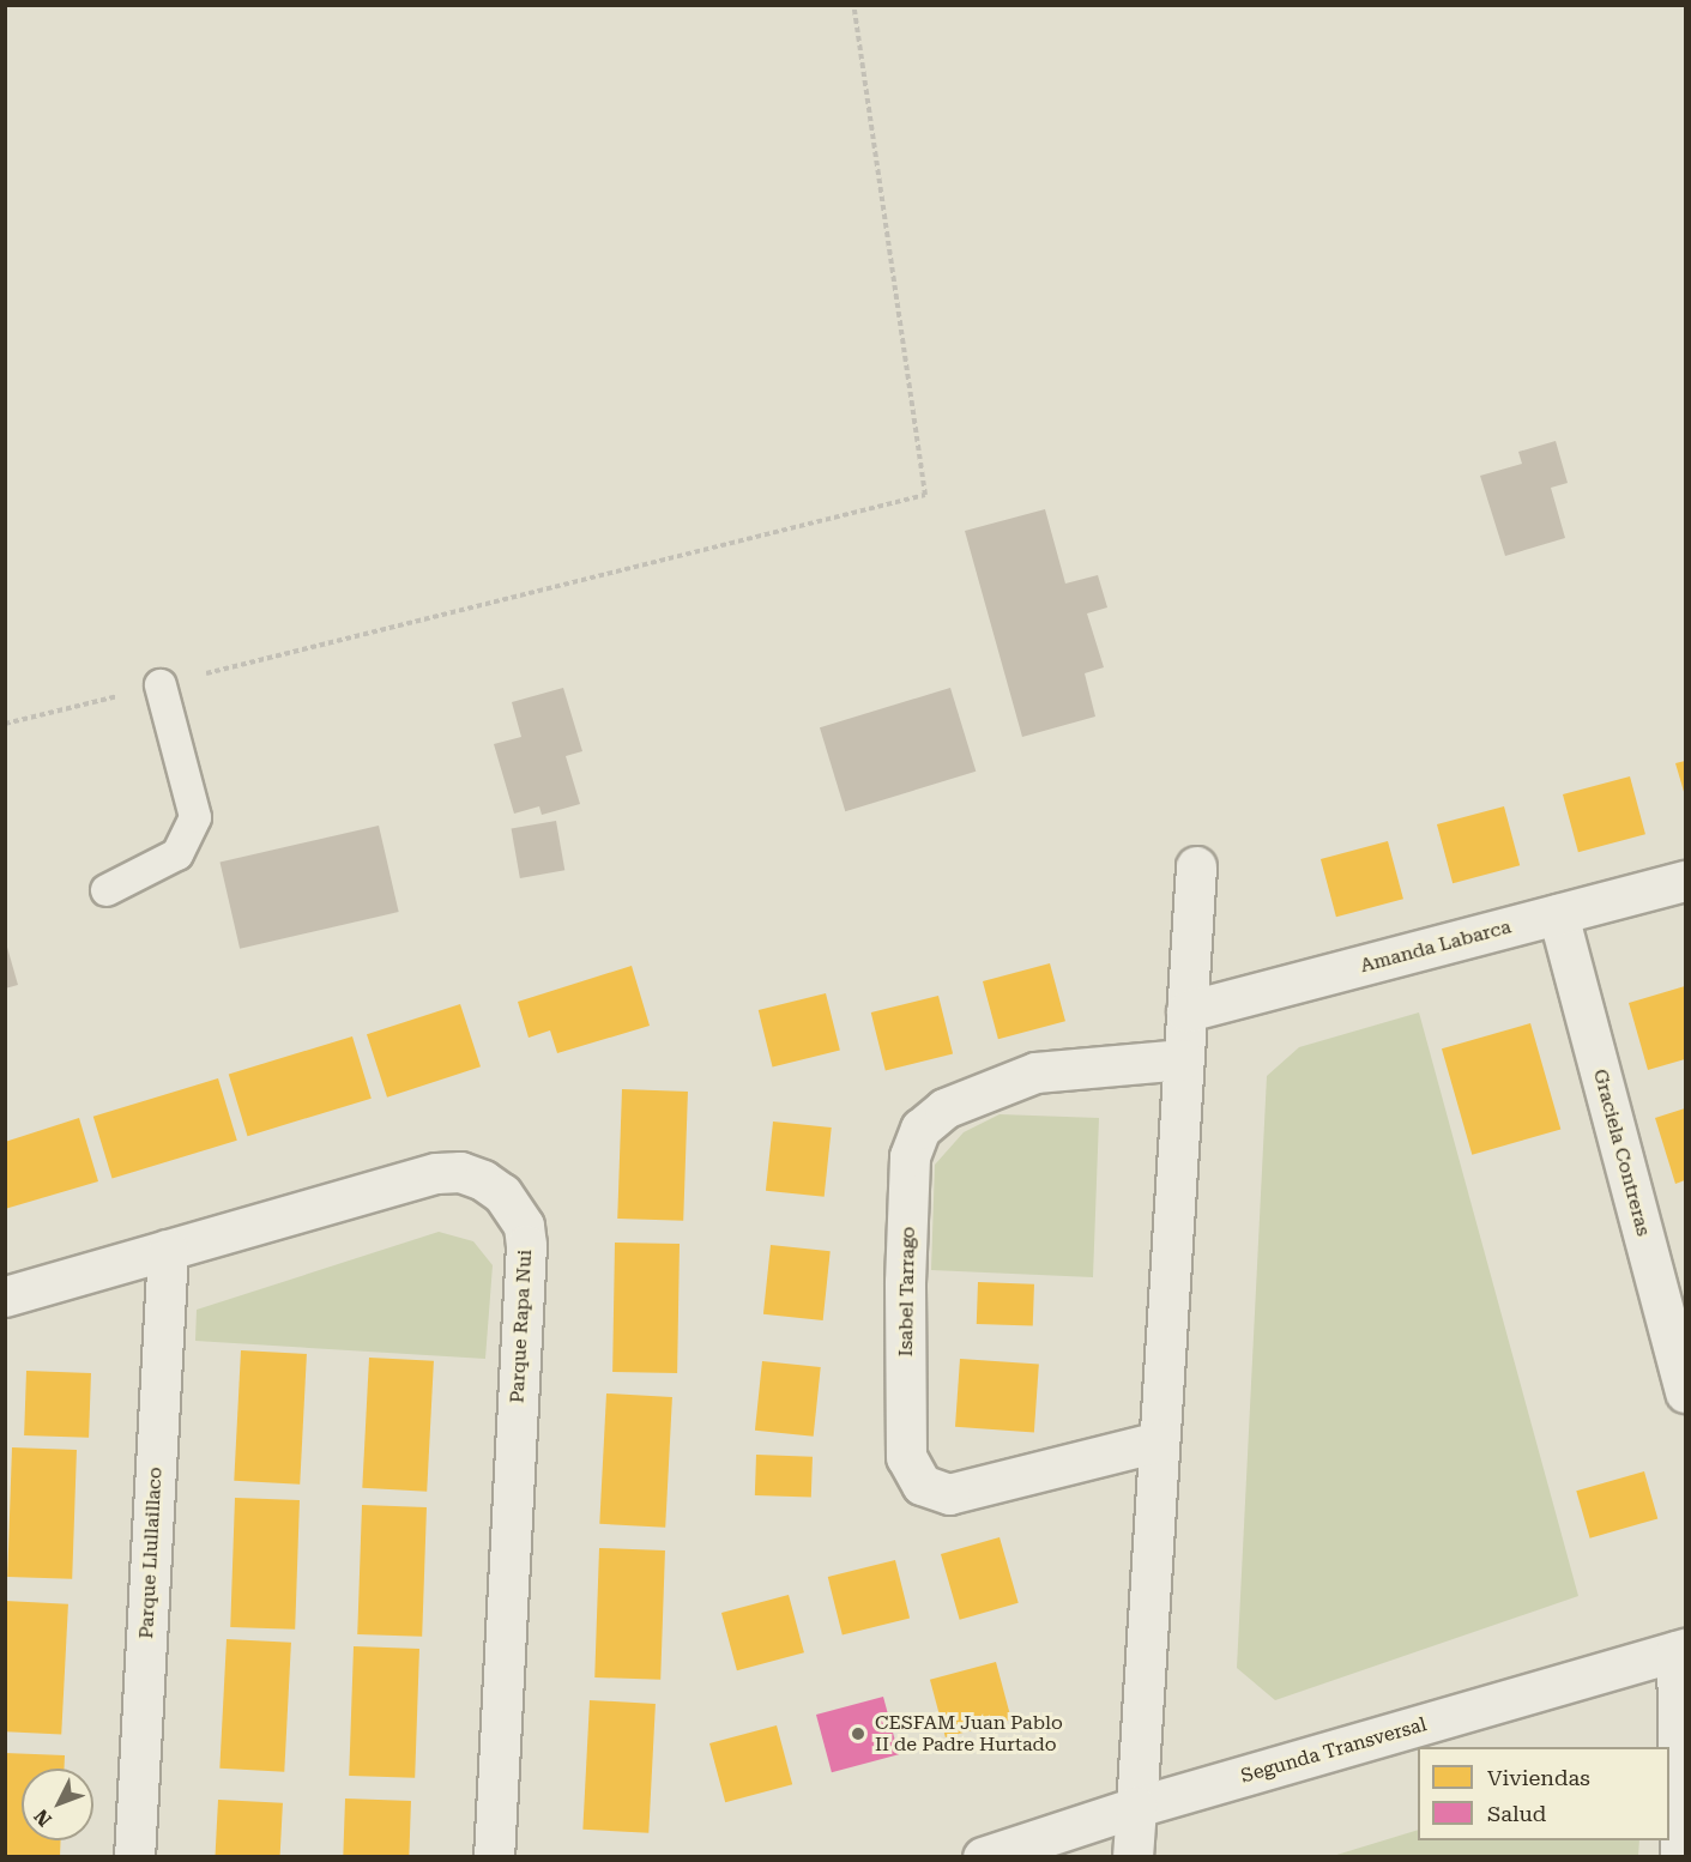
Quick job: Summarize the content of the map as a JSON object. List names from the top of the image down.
{
  "streets": {
    "street": [
      "Amanda Labarca",
      "Graciela Contreras",
      "Isabel Tarrago",
      "Parque Rapa Nui",
      "Parque Llullaillaco",
      "Segunda Transversal"
    ]
  },
  "crossings": [
    ["Amanda Labarca", "Graciela Contreras"],
    ["Parque Rapa Nui", "Parque Llullaillaco"]
  ],
  "places": ["CESFAM Juan Pablo II de Padre Hurtado"],
  "legend": ["Viviendas", "Salud"],
  "north": "bottom left"
}
